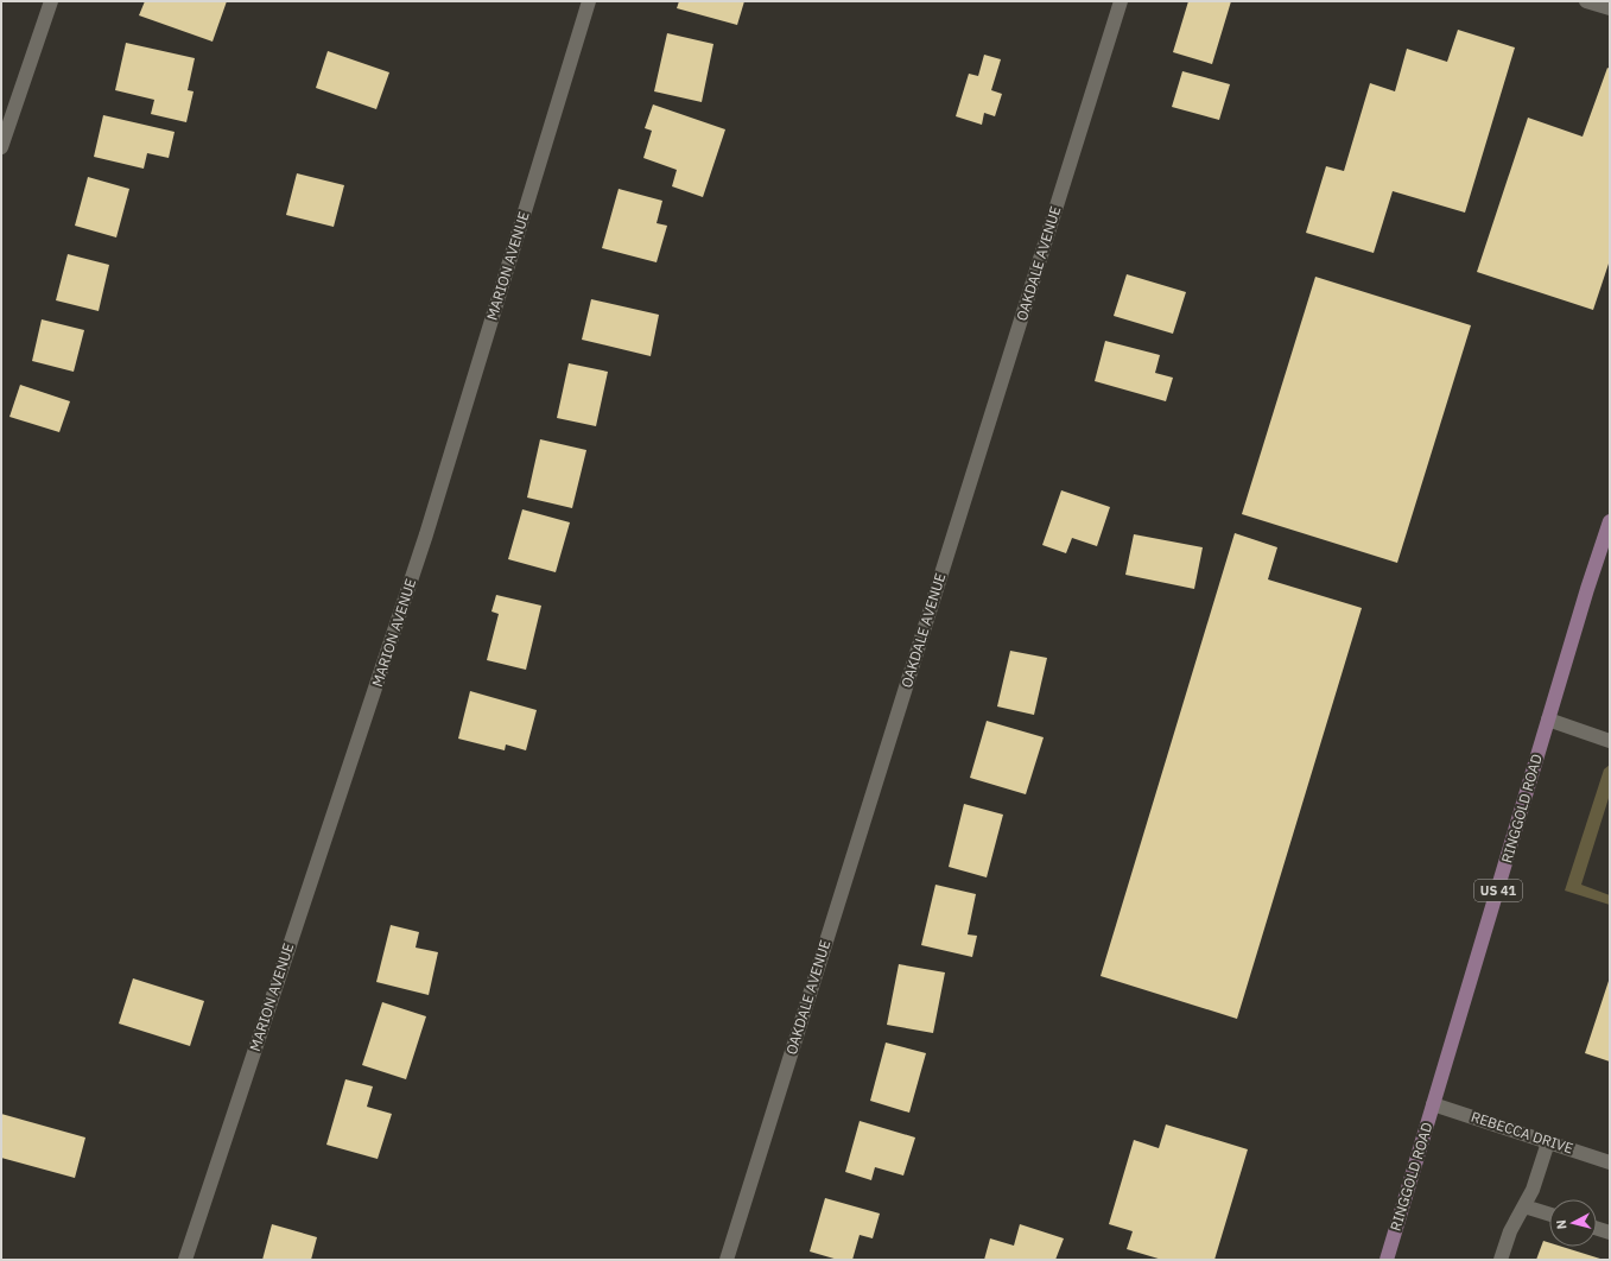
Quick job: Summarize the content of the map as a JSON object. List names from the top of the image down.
{
  "streets": {
    "main road": ["RINGGOLD ROAD", "US 41"],
    "street": ["OAKDALE AVENUE", "MARION AVENUE", "REBECCA DRIVE"]
  },
  "crossings": [
    ["RINGGOLD ROAD", "REBECCA DRIVE"]
  ],
  "north": "left"
}
